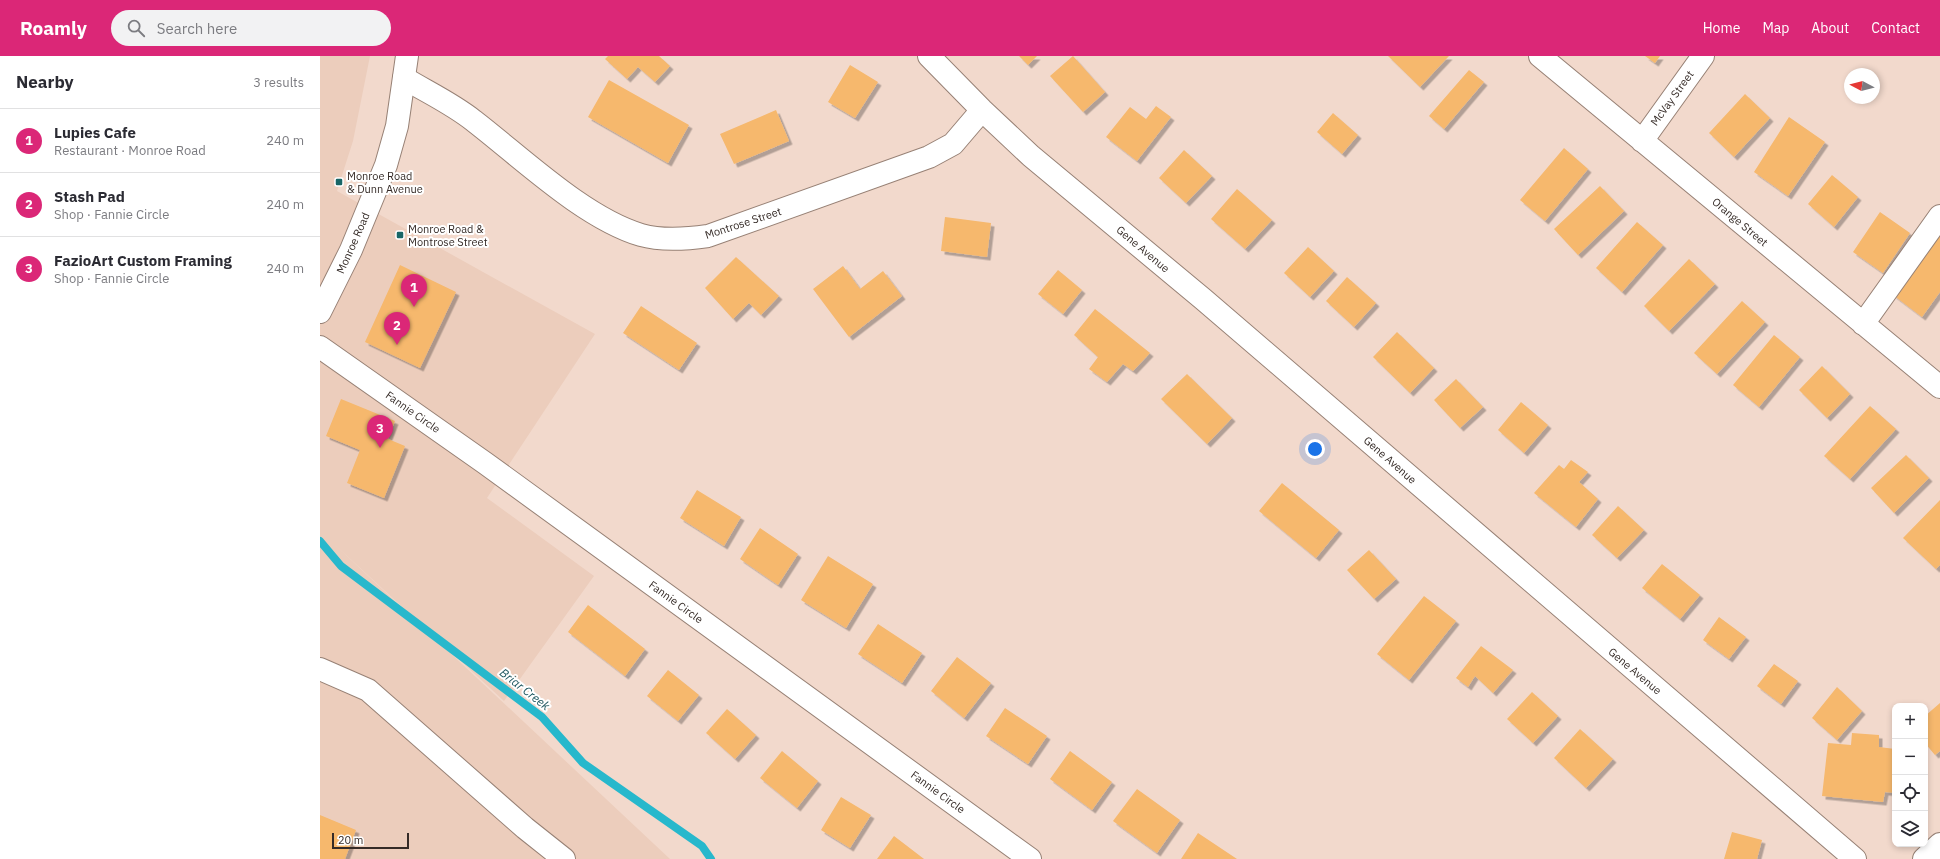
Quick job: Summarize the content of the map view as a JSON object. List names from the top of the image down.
{
  "streets": {
    "street": [
      "McVay Street",
      "Orange Street",
      "Montrose Street",
      "Monroe Road",
      "Gene Avenue",
      "Fannie Circle"
    ]
  },
  "crossings": [
    ["McVay Street", "Orange Street"],
    ["Montrose Street", "Monroe Road"],
    ["Montrose Street", "Gene Avenue"]
  ],
  "water": ["Briar Creek"],
  "places": {
    "transit": ["Monroe Road & Dunn Avenue", "Monroe Road & Montrose Street"]
  },
  "scale_bar": "20 m",
  "north": "left",
  "page": {
    "header": "Roamly",
    "search": "Search here",
    "nav": [
      "Home",
      "Map",
      "About",
      "Contact"
    ],
    "heading": ["Nearby", "3 results"],
    "list": [
      {
        "mark": "1",
        "name": "Lupies Cafe",
        "note": "Restaurant · Monroe Road",
        "value": "240 m"
      },
      {
        "mark": "2",
        "name": "Stash Pad",
        "note": "Shop · Fannie Circle",
        "value": "240 m"
      },
      {
        "mark": "3",
        "name": "FazioArt Custom Framing",
        "note": "Shop · Fannie Circle",
        "value": "240 m"
      }
    ],
    "pins": ["1", "2", "3"],
    "map_buttons": ["+", "−"],
    "scale": "20 m"
  }
}
